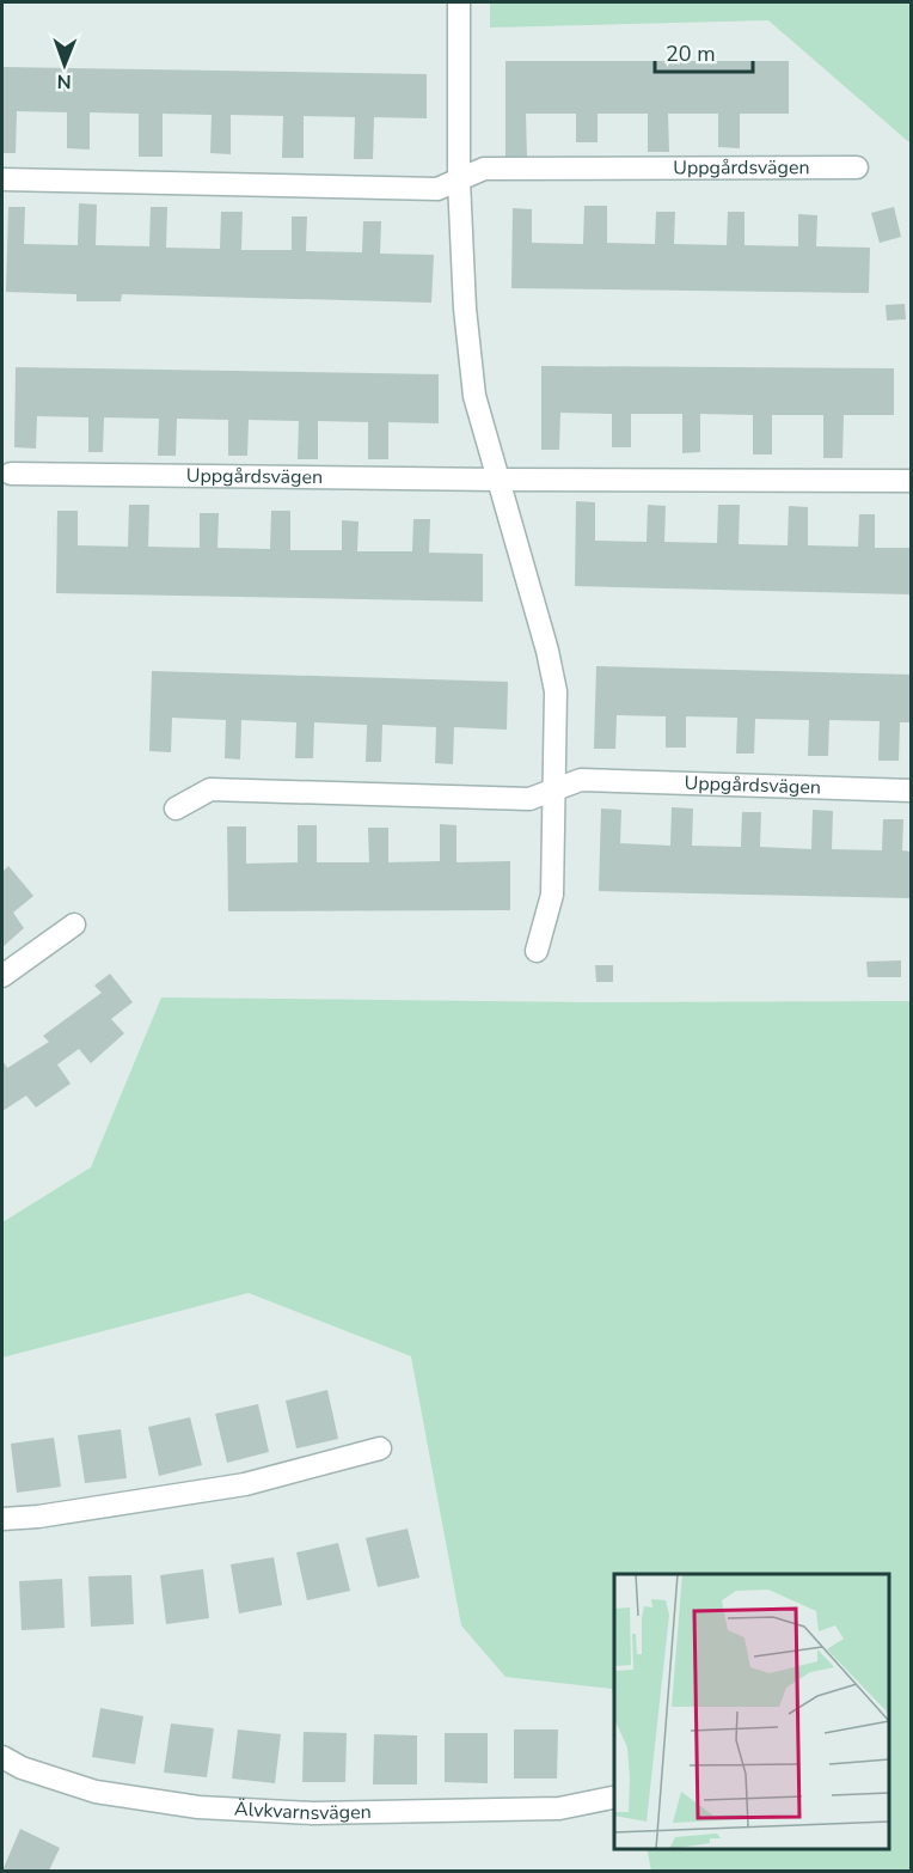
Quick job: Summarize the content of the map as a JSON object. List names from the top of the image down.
{
  "streets": {
    "street": ["Uppgårdsvägen", "Älvkvarnsvägen"]
  },
  "scale_bar": "20 m",
  "north": "bottom"
}
